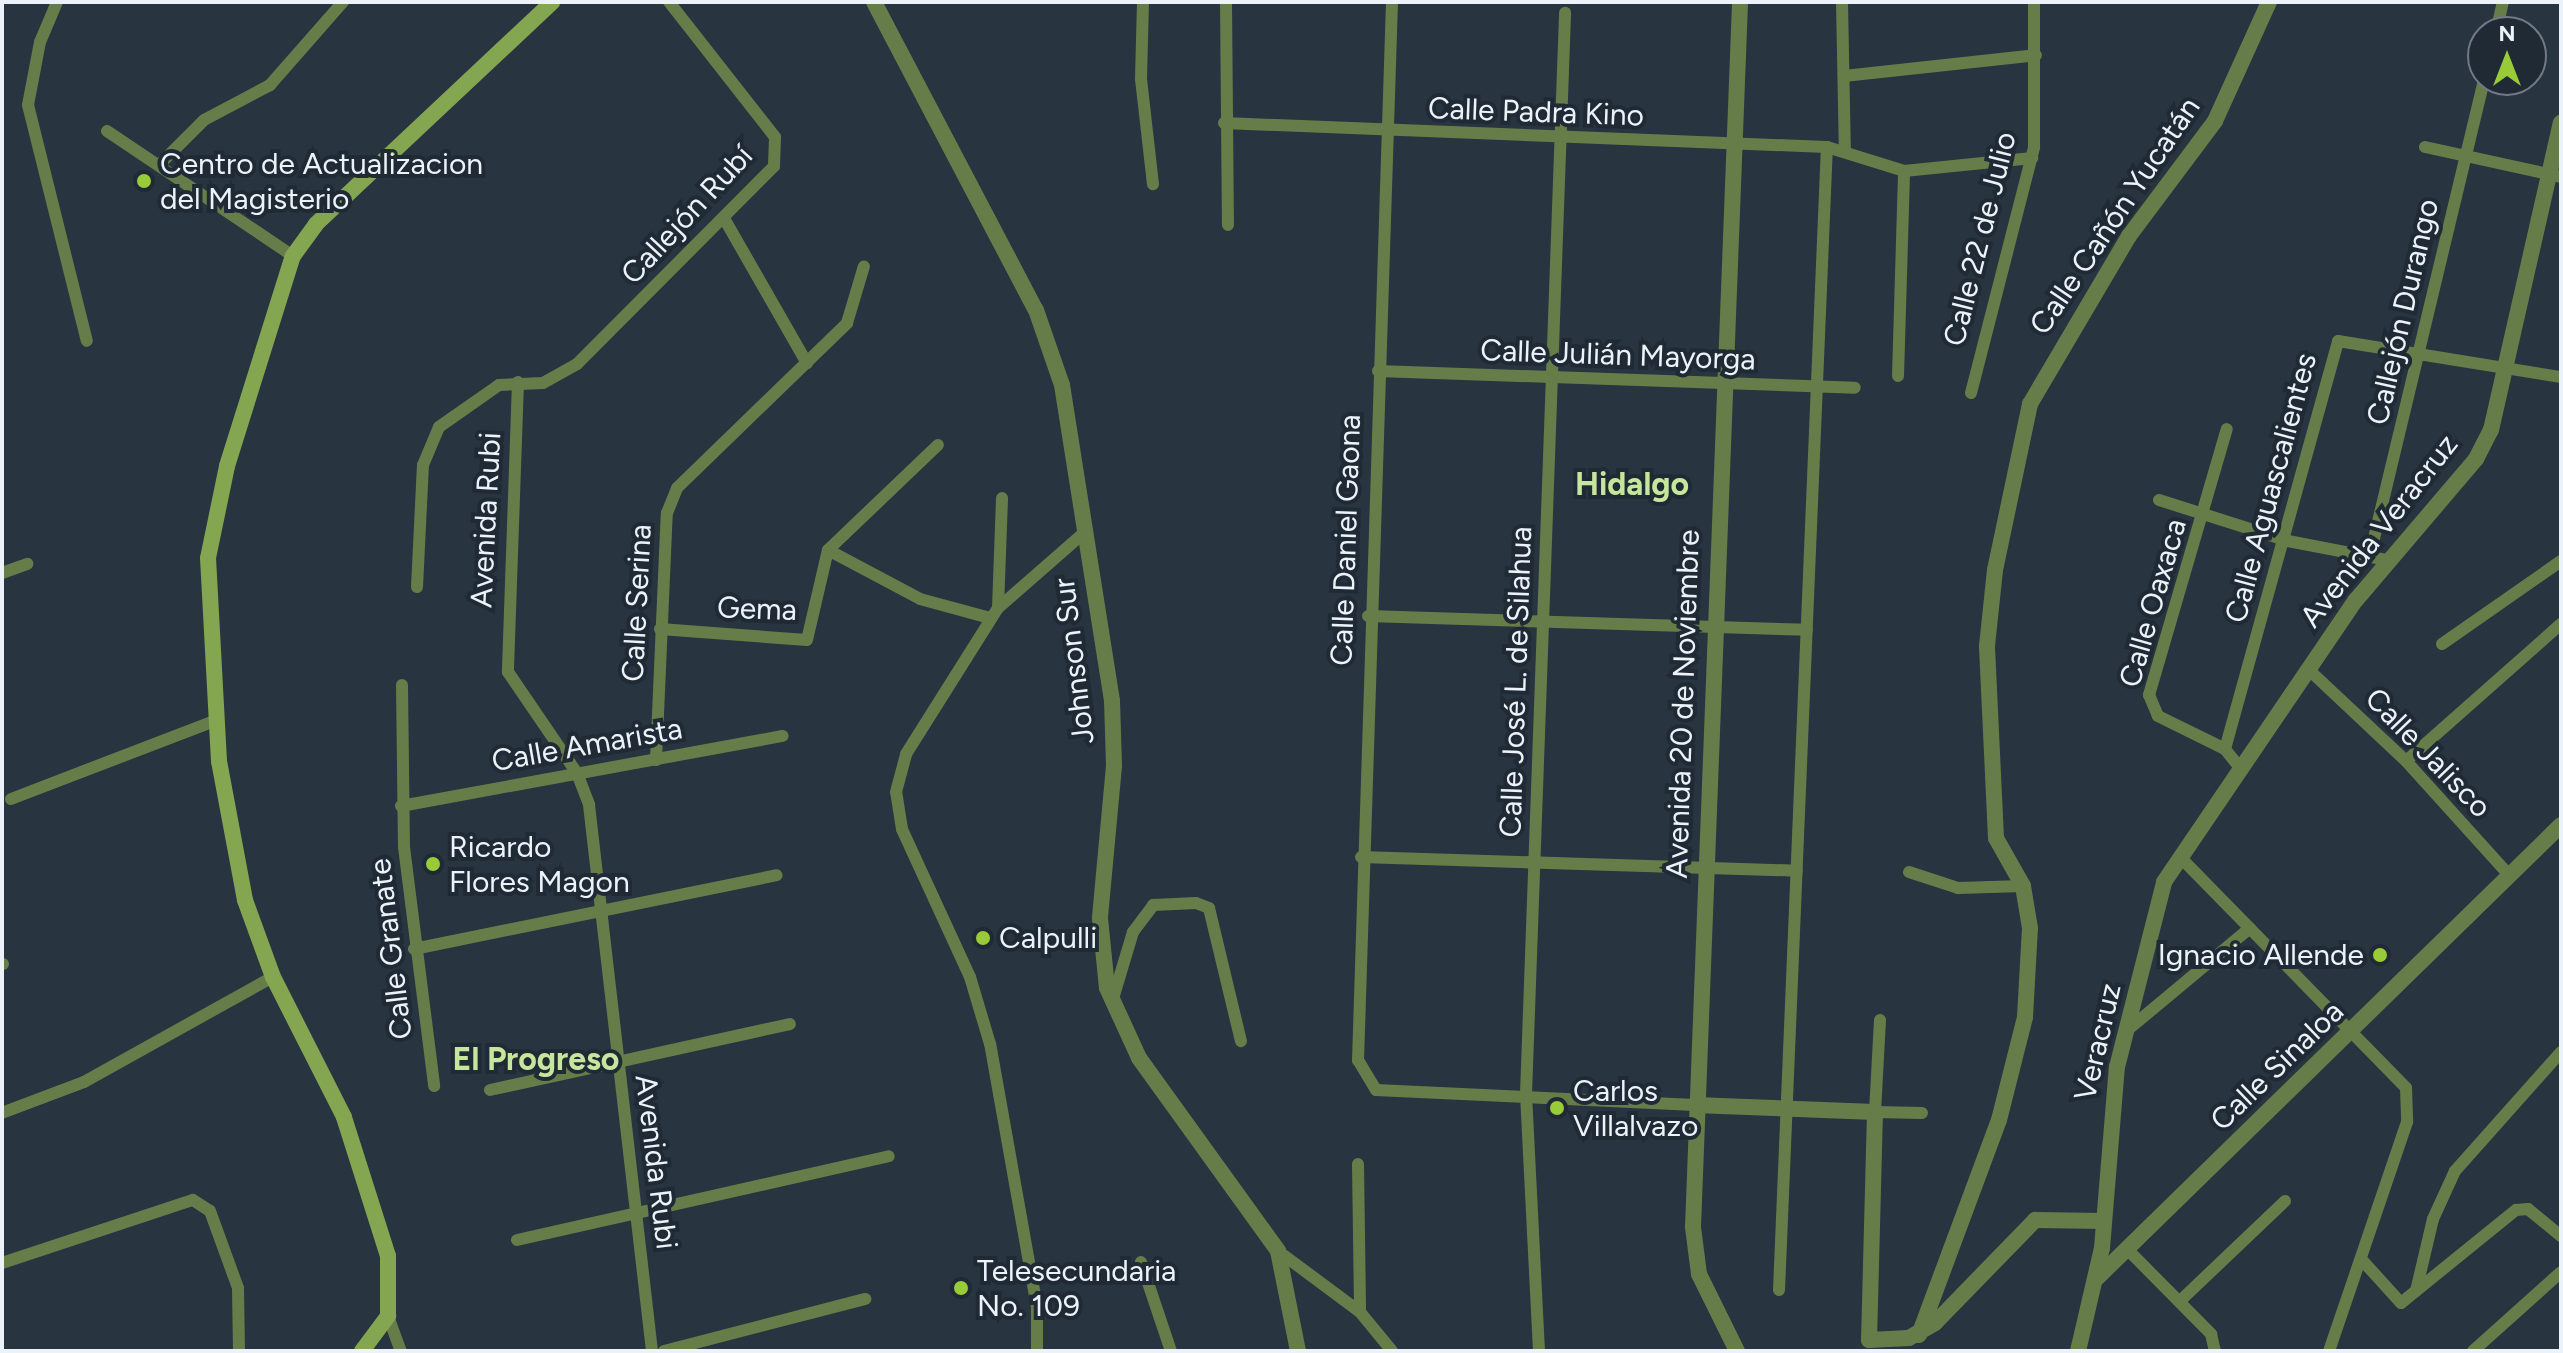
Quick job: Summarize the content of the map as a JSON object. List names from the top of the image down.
{
  "streets": {
    "street": [
      "Calle Padra Kino",
      "Callejón Rubí",
      "Calle Cañón Yucatán",
      "Calle 22 de Julio",
      "Callejón Durango",
      "Calle Julián Mayorga",
      "Calle Aguascalientes",
      "Avenida Rubi",
      "Avenida Veracruz",
      "Calle Daniel Gaona",
      "Calle Serina",
      "Calle Oaxaca",
      "Gema",
      "Johnson Sur",
      "Calle José L. de Silahua",
      "Avenida 20 de Noviembre",
      "Calle Amarista",
      "Calle Jalisco",
      "Calle Granate",
      "Veracruz",
      "Calle Sinaloa"
    ]
  },
  "crossings": [
    ["Calle Padra Kino", "Calle Daniel Gaona"],
    ["Calle Padra Kino", "Calle José L. de Silahua"],
    ["Calle Padra Kino", "Avenida 20 de Noviembre"],
    ["Callejón Rubí", "Avenida Rubi"],
    ["Callejón Durango", "Calle Aguascalientes"],
    ["Calle Julián Mayorga", "Calle Daniel Gaona"],
    ["Calle Julián Mayorga", "Calle José L. de Silahua"],
    ["Calle Julián Mayorga", "Avenida 20 de Noviembre"],
    ["Calle Aguascalientes", "Avenida Veracruz"],
    ["Calle Aguascalientes", "Calle Oaxaca"],
    ["Avenida Rubi", "Calle Amarista"],
    ["Avenida Veracruz", "Calle Jalisco"],
    ["Avenida Veracruz", "Veracruz"],
    ["Calle Daniel Gaona", "Calle José L. de Silahua"],
    ["Calle Serina", "Gema"],
    ["Calle Serina", "Calle Amarista"],
    ["Calle Amarista", "Calle Granate"],
    ["Calle Jalisco", "Calle Sinaloa"],
    ["Veracruz", "Calle Sinaloa"]
  ],
  "districts": ["Hidalgo", "El Progreso"],
  "places": [
    "Centro de Actualizacion del Magisterio",
    "Ricardo Flores Magon",
    "Calpulli",
    "Ignacio Allende",
    "Carlos Villalvazo",
    "Telesecundaria No. 109"
  ],
  "north": "top"
}
